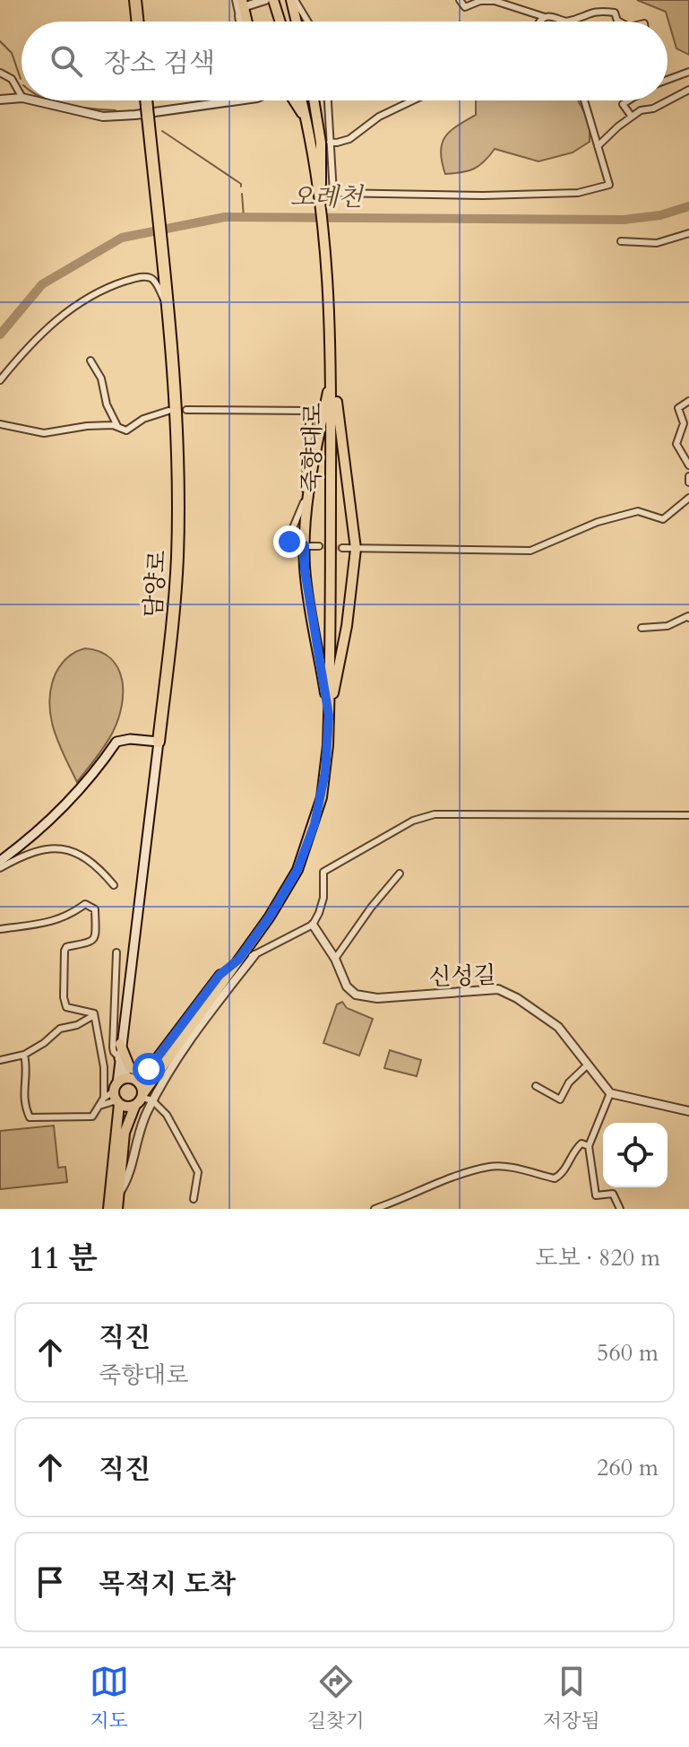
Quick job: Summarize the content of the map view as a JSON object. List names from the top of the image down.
{
  "streets": {
    "highway": ["담양로"],
    "main road": ["죽향대로"],
    "street": ["신성길"]
  },
  "crossings": [
    ["죽향대로", "담양로"]
  ],
  "water": ["오례천"],
  "page": {
    "search": "장소 검색",
    "heading": ["11 분", "도보 · 820 m"],
    "list": [
      ["직진", "죽향대로", "560 m"],
      ["직진", "260 m"],
      "목적지 도착"
    ],
    "nav": ["지도", "길찾기", "저장됨"]
  }
}
